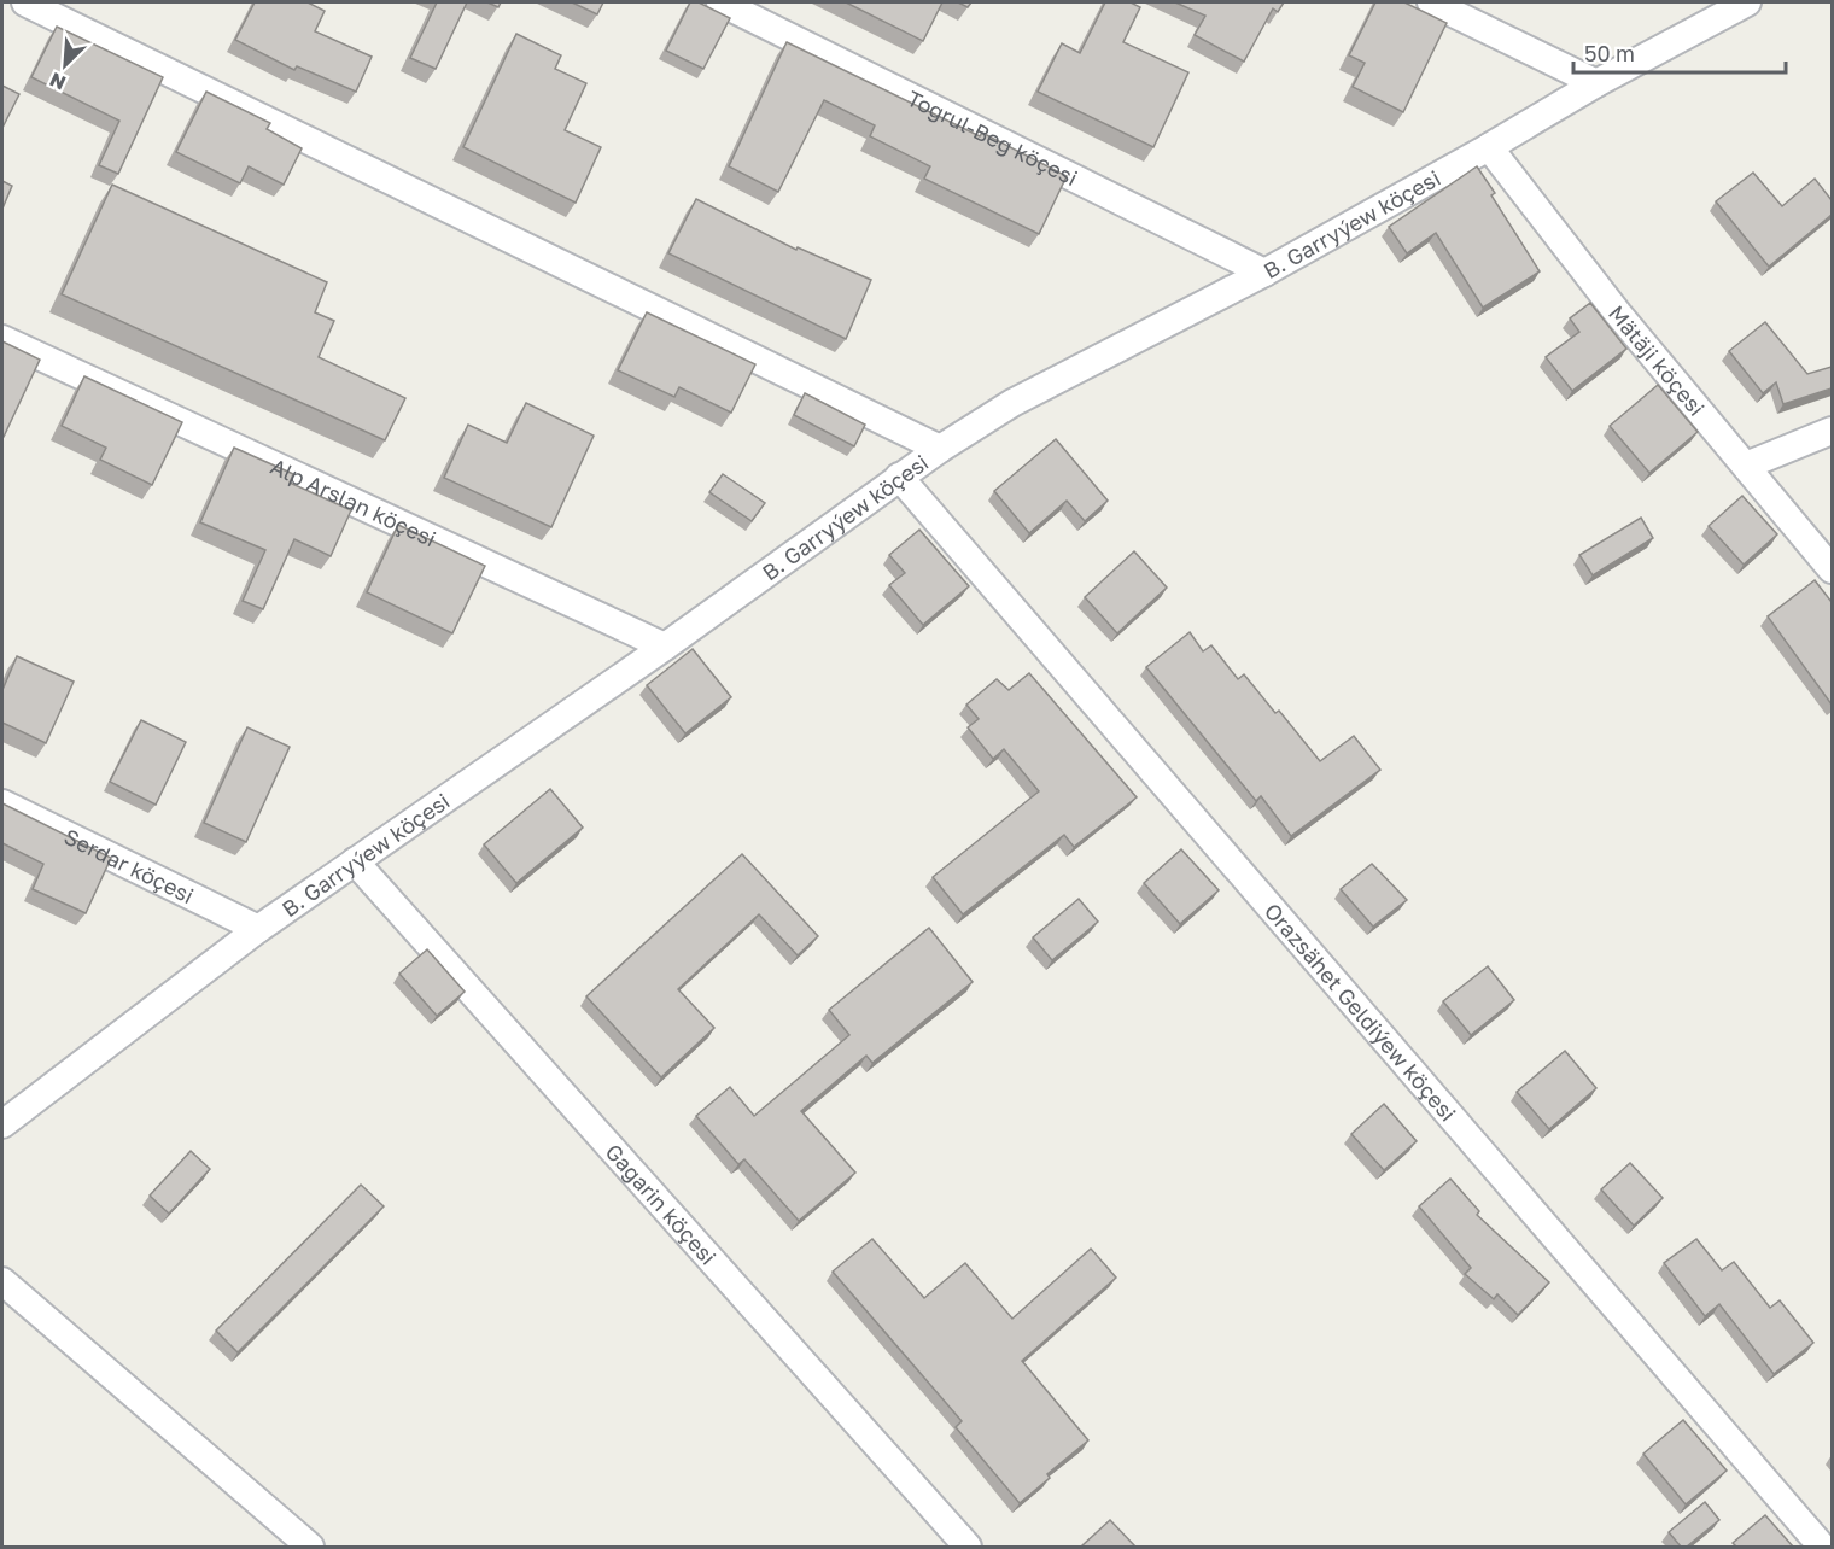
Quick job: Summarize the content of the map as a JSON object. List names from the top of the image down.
{
  "streets": {
    "street": [
      "Togrul-Beg köçesi",
      "B. Garryýew köçesi",
      "Mätäji köçesi",
      "Alp Arslan köçesi",
      "Serdar köçesi",
      "Orazsähet Geldiýew köçesi",
      "Gagarin köçesi"
    ]
  },
  "crossings": [
    ["Togrul-Beg köçesi", "B. Garryýew köçesi"],
    ["B. Garryýew köçesi", "Mätäji köçesi"],
    ["B. Garryýew köçesi", "Alp Arslan köçesi"],
    ["B. Garryýew köçesi", "Serdar köçesi"],
    ["B. Garryýew köçesi", "Orazsähet Geldiýew köçesi"],
    ["B. Garryýew köçesi", "Gagarin köçesi"]
  ],
  "scale_bar": "50 m",
  "north": "bottom left"
}
